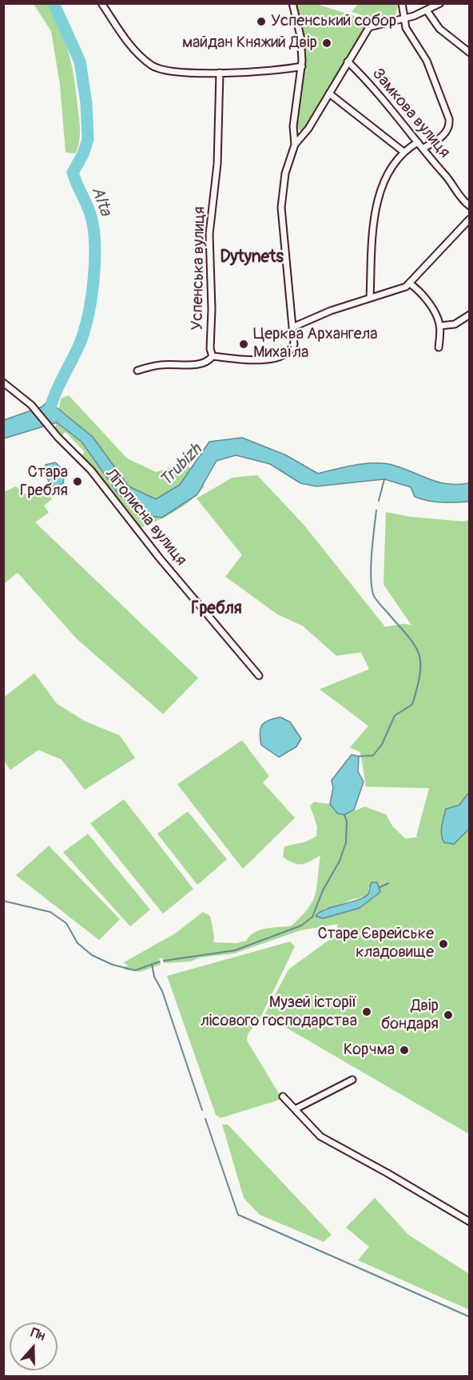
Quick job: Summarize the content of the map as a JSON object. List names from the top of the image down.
{
  "streets": {
    "street": ["Замкова вулиця", "Успенська вулиця", "Літописна вулиця"]
  },
  "districts": ["Dytynets", "Гребля"],
  "water": ["Alta", "Trubizh"],
  "places": [
    "Успенський собор",
    "майдан Княжий Двір",
    "Церква Архангела Михаїла",
    "Стара Гребля",
    "Старе Єврейське кладовище",
    "Музей історії лісового господарства",
    "Двір бондаря",
    "Корчма"
  ],
  "north": "top"
}
